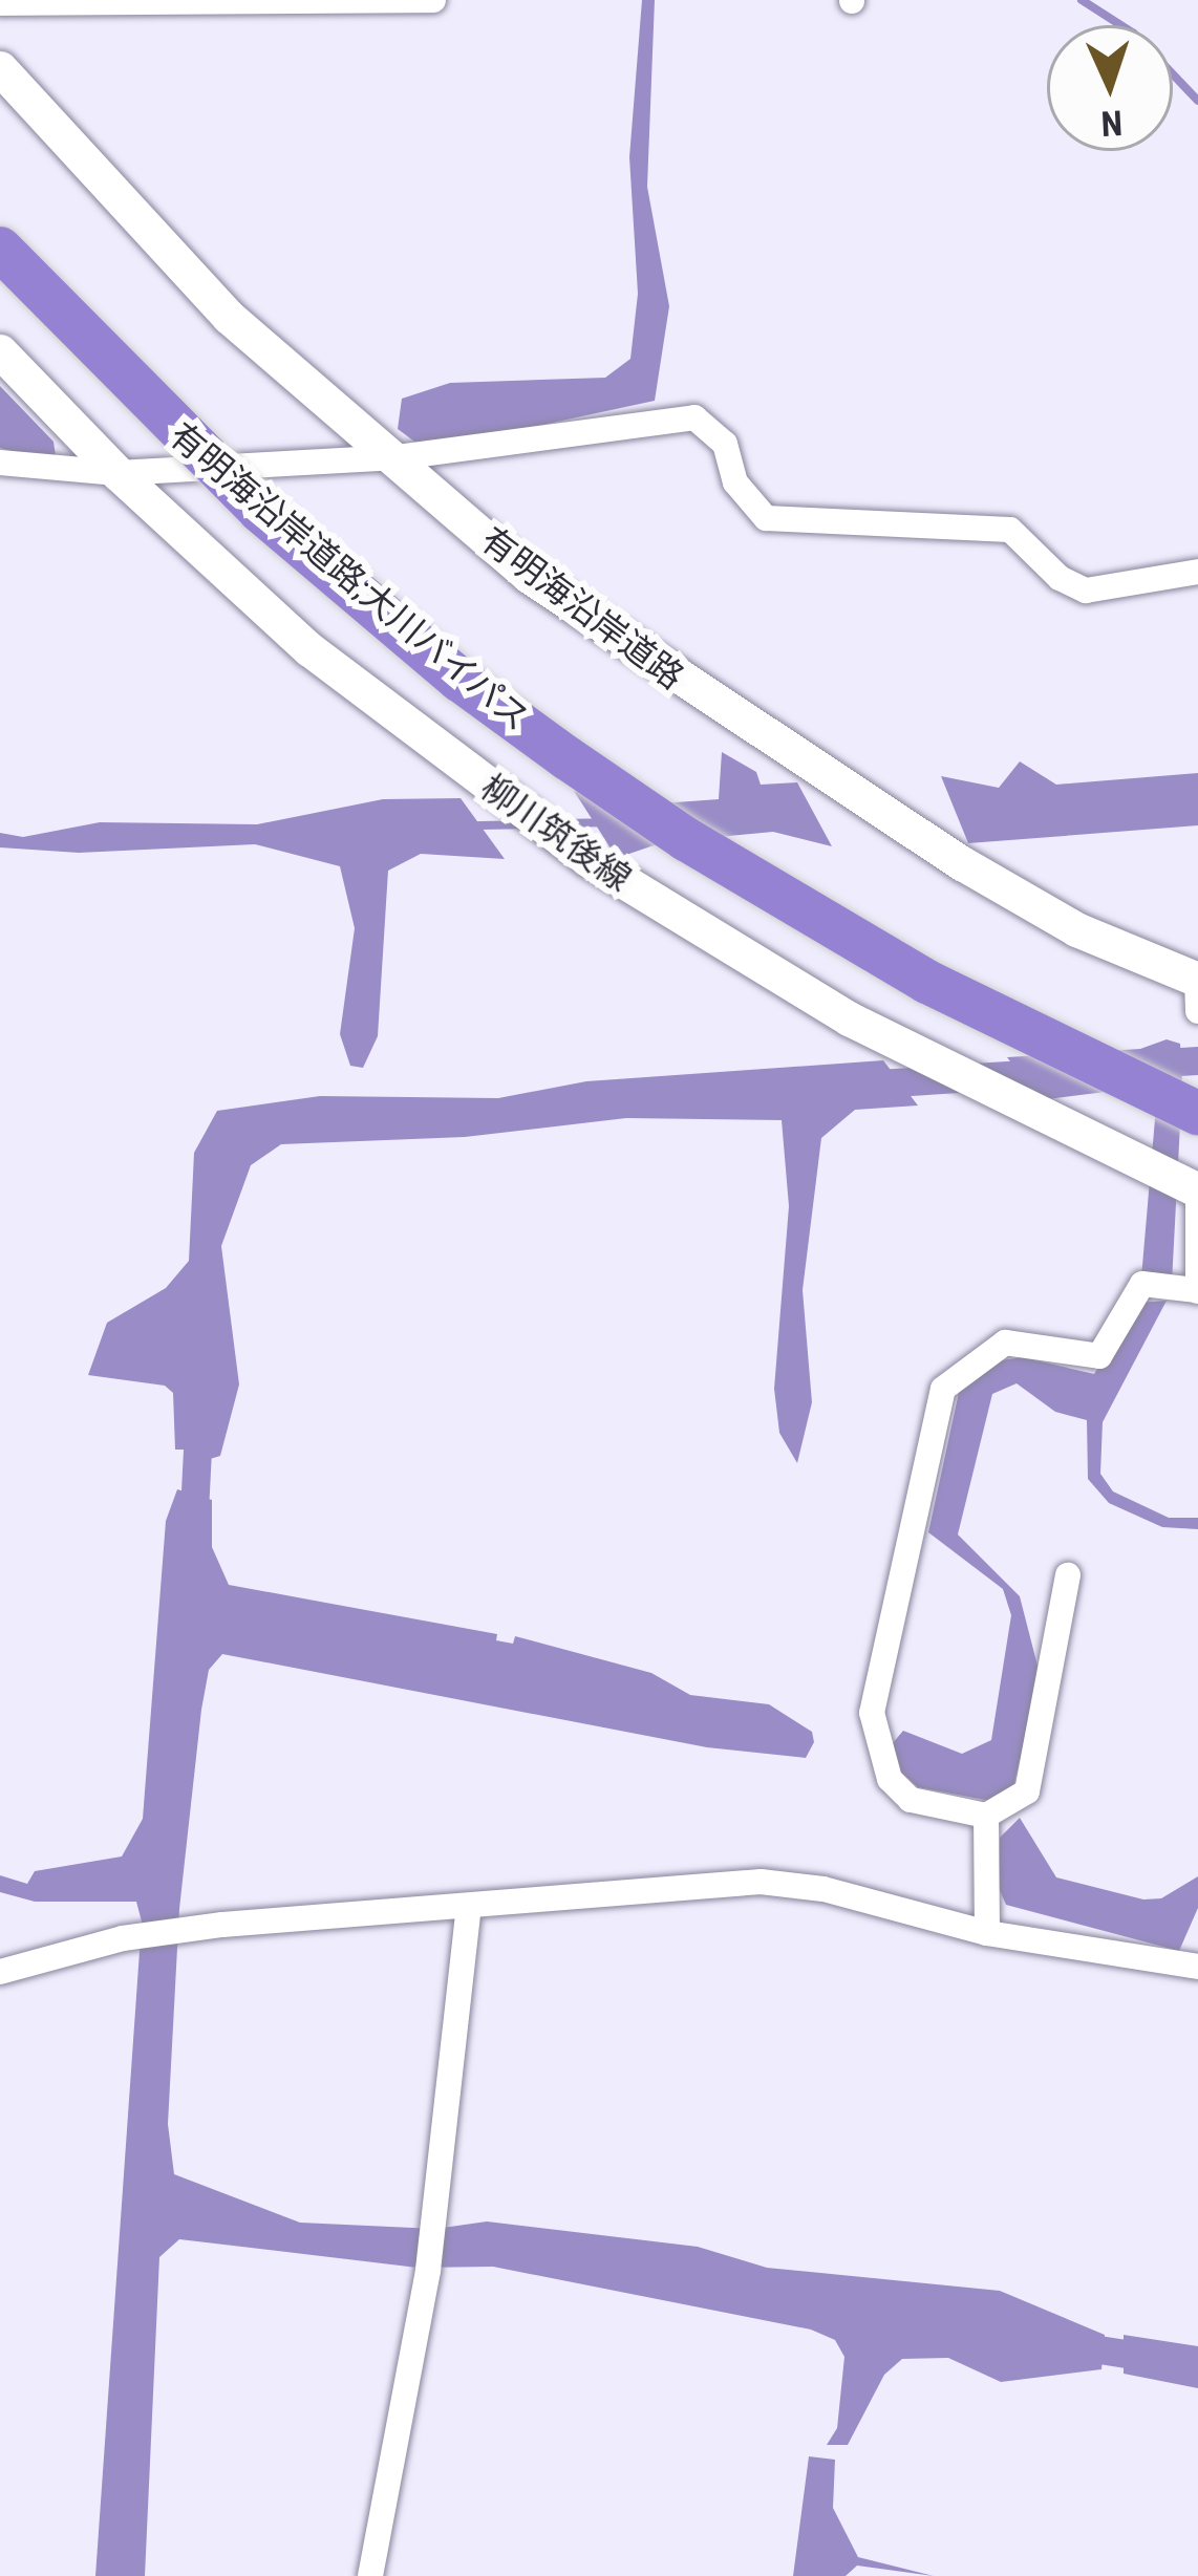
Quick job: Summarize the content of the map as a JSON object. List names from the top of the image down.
{
  "streets": {
    "highway": ["有明海沿岸道路;大川バイパス"],
    "main road": ["有明海沿岸道路", "柳川筑後線"]
  },
  "north": "bottom"
}
